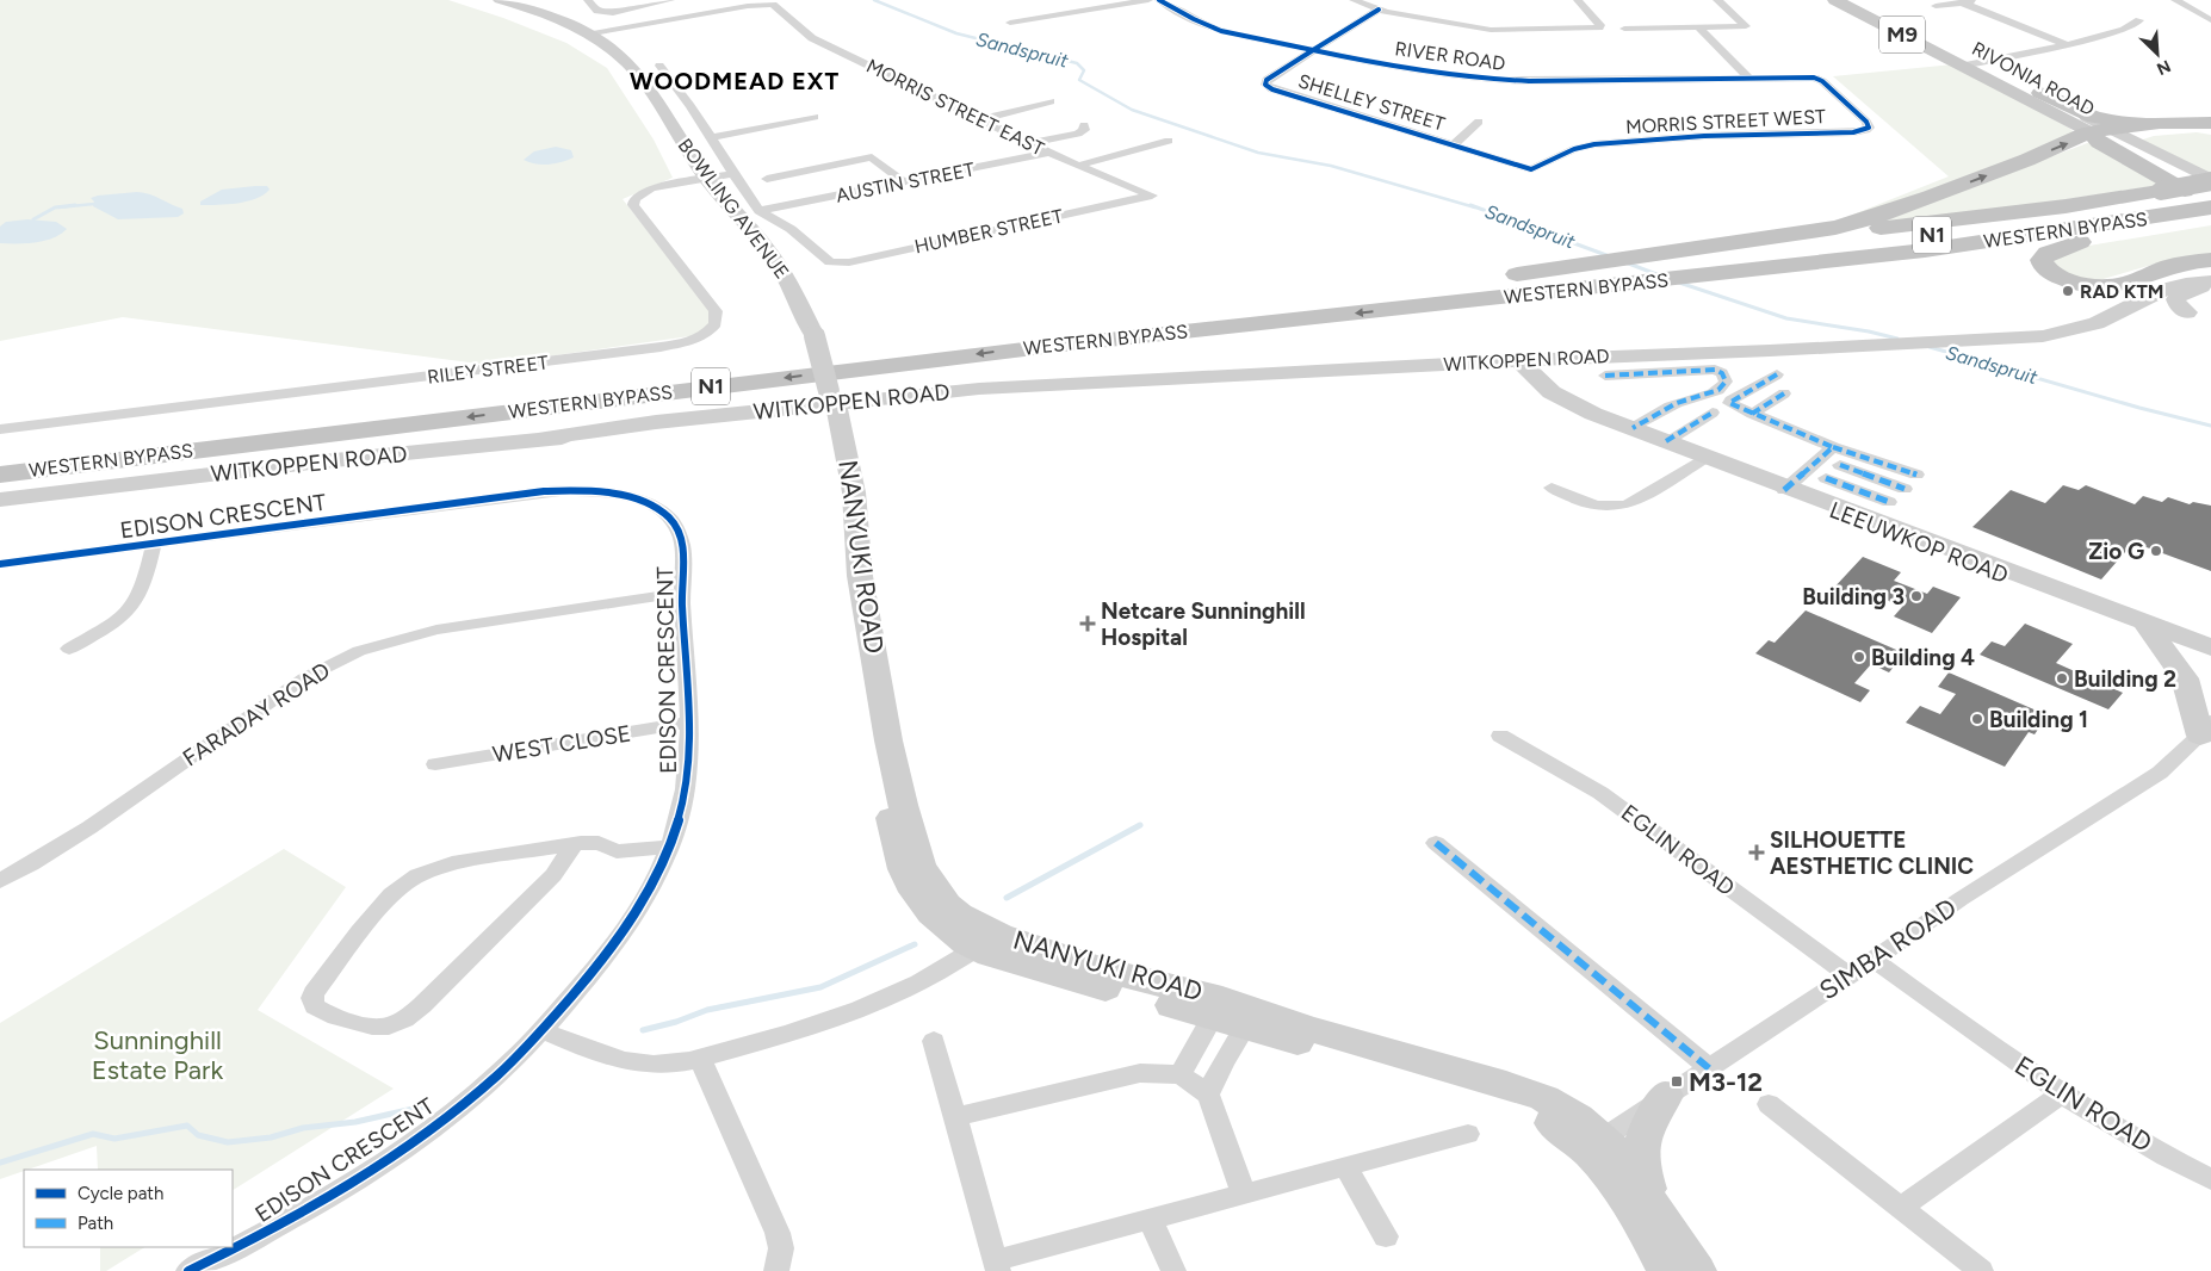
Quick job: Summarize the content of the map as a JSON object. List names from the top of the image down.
{
  "streets": {
    "highway": ["WESTERN BYPASS", "N1"],
    "main road": [
      "M9",
      "RIVONIA ROAD",
      "BOWLING AVENUE",
      "WITKOPPEN ROAD",
      "LEEUWKOP ROAD",
      "NANYUKI ROAD"
    ],
    "street": [
      "RIVER ROAD",
      "SHELLEY STREET",
      "MORRIS STREET EAST",
      "MORRIS STREET WEST",
      "AUSTIN STREET",
      "HUMBER STREET",
      "RILEY STREET",
      "EDISON CRESCENT",
      "FARADAY ROAD",
      "WEST CLOSE",
      "EGLIN ROAD",
      "SIMBA ROAD"
    ]
  },
  "crossings": [
    ["RIVER ROAD", "SHELLEY STREET"],
    ["RIVER ROAD", "MORRIS STREET WEST"],
    ["SHELLEY STREET", "MORRIS STREET WEST"],
    ["MORRIS STREET EAST", "AUSTIN STREET"],
    ["MORRIS STREET EAST", "BOWLING AVENUE"],
    ["MORRIS STREET EAST", "HUMBER STREET"],
    ["AUSTIN STREET", "HUMBER STREET"],
    ["BOWLING AVENUE", "WITKOPPEN ROAD"],
    ["BOWLING AVENUE", "RILEY STREET"],
    ["BOWLING AVENUE", "NANYUKI ROAD"],
    ["WITKOPPEN ROAD", "LEEUWKOP ROAD"],
    ["WITKOPPEN ROAD", "NANYUKI ROAD"],
    ["EDISON CRESCENT", "FARADAY ROAD"],
    ["EDISON CRESCENT", "WEST CLOSE"],
    ["NANYUKI ROAD", "SIMBA ROAD"],
    ["EGLIN ROAD", "SIMBA ROAD"]
  ],
  "districts": ["WOODMEAD EXT"],
  "water": ["Sandspruit"],
  "parks": ["Sunninghill Estate Park"],
  "places": {
    "other": [
      "RAD KTM",
      "Zio G",
      "Building 3",
      "Building 4",
      "Building 2",
      "Building 1"
    ],
    "health": ["Netcare Sunninghill Hospital", "SILHOUETTE AESTHETIC CLINIC"],
    "transit": ["M3-12"]
  },
  "legend": ["Cycle path", "Path"],
  "north": "bottom right"
}
